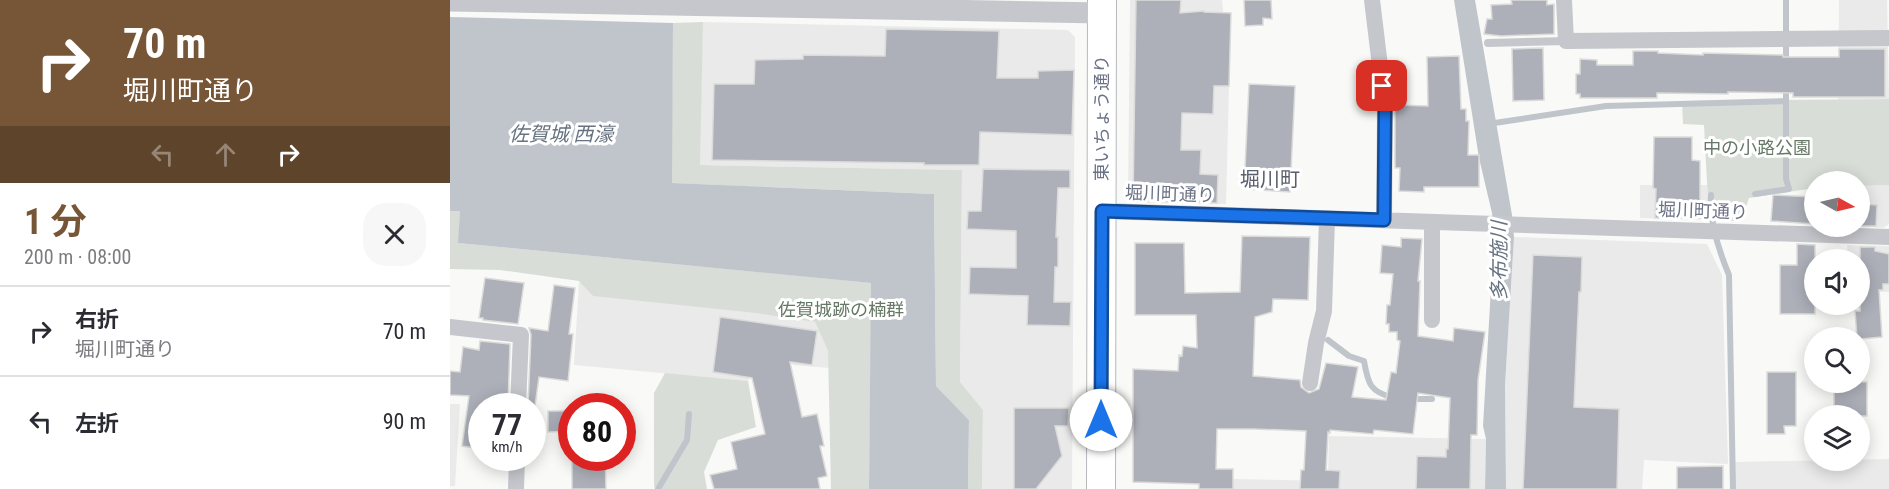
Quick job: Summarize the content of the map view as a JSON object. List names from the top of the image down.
{
  "streets": {
    "highway": ["東いちょう通り"],
    "street": ["堀川町通り"]
  },
  "crossings": [
    ["東いちょう通り", "堀川町通り"]
  ],
  "districts": ["堀川町"],
  "water": ["佐賀城 西濠", "多布施川"],
  "parks": ["中の小路公園", "佐賀城跡の楠群"],
  "north": "right",
  "page": {
    "turn": ["70 m", "堀川町通り"],
    "heading": ["1 分", "200 m · 08:00"],
    "list": [
      {
        "name": "右折",
        "note": "堀川町通り",
        "value": "70 m"
      },
      {
        "name": "左折",
        "value": "90 m"
      }
    ],
    "speed": "77 km/h",
    "limit": "80"
  }
}
